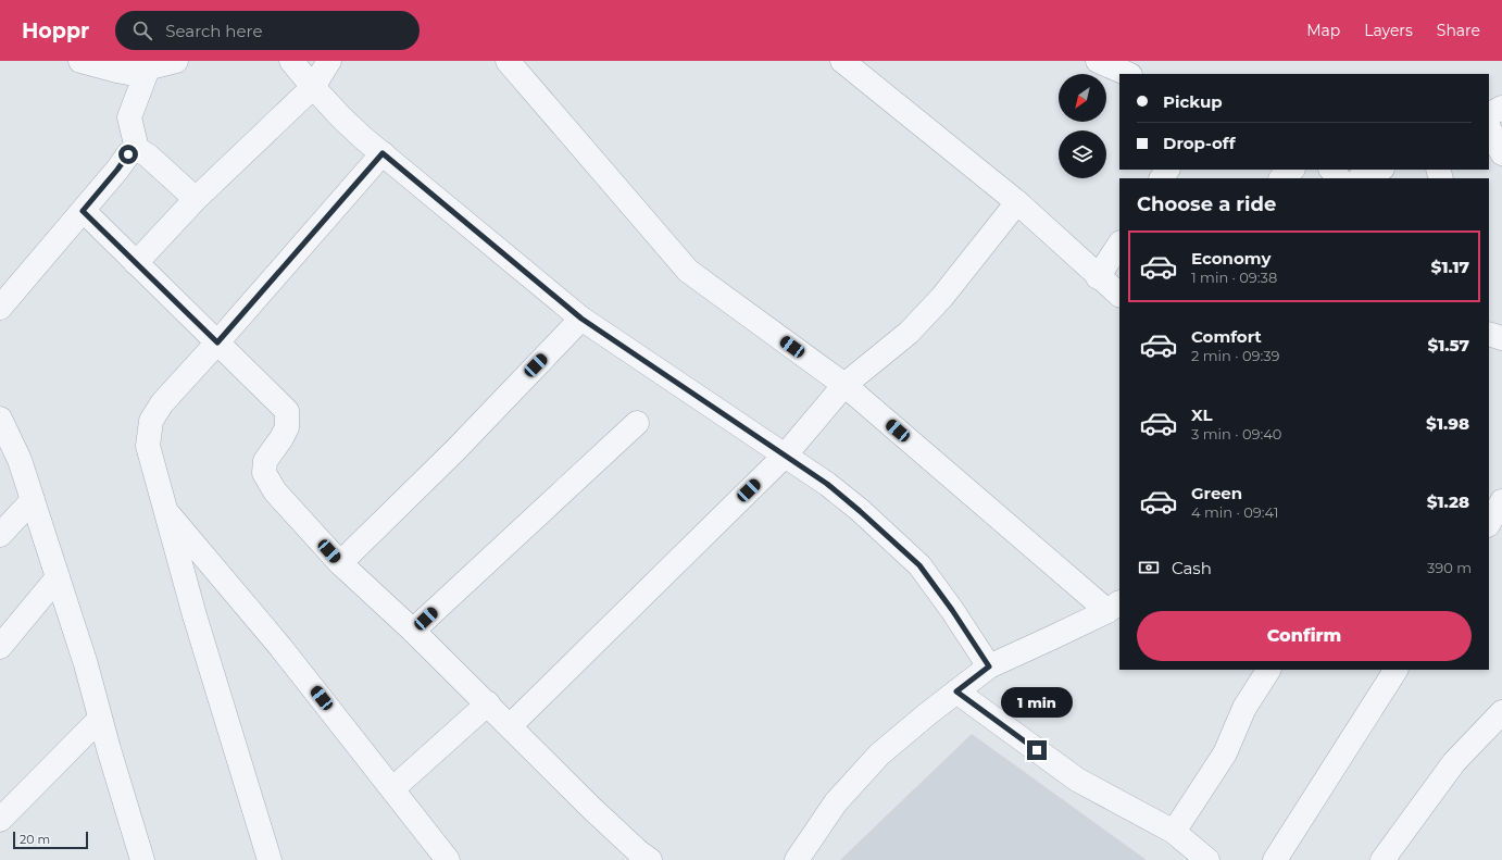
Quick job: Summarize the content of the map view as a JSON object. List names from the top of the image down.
{
  "scale_bar": "20 m",
  "north": "bottom left",
  "page": {
    "header": "Hoppr",
    "search": "Search here",
    "nav": ["Map", "Layers", "Share"],
    "banner": ["Pickup", "Drop-off"],
    "heading": "Choose a ride",
    "list": [
      {
        "name": "Economy",
        "note": "1 min · 09:38",
        "value": "$1.17"
      },
      {
        "name": "Comfort",
        "note": "2 min · 09:39",
        "value": "$1.57"
      },
      {
        "name": "XL",
        "note": "3 min · 09:40",
        "value": "$1.98"
      },
      {
        "name": "Green",
        "note": "4 min · 09:41",
        "value": "$1.28"
      }
    ],
    "pay": ["Cash", "390 m"],
    "buttons": "Confirm",
    "bubble": "1 min",
    "scale": "20 m"
  }
}
